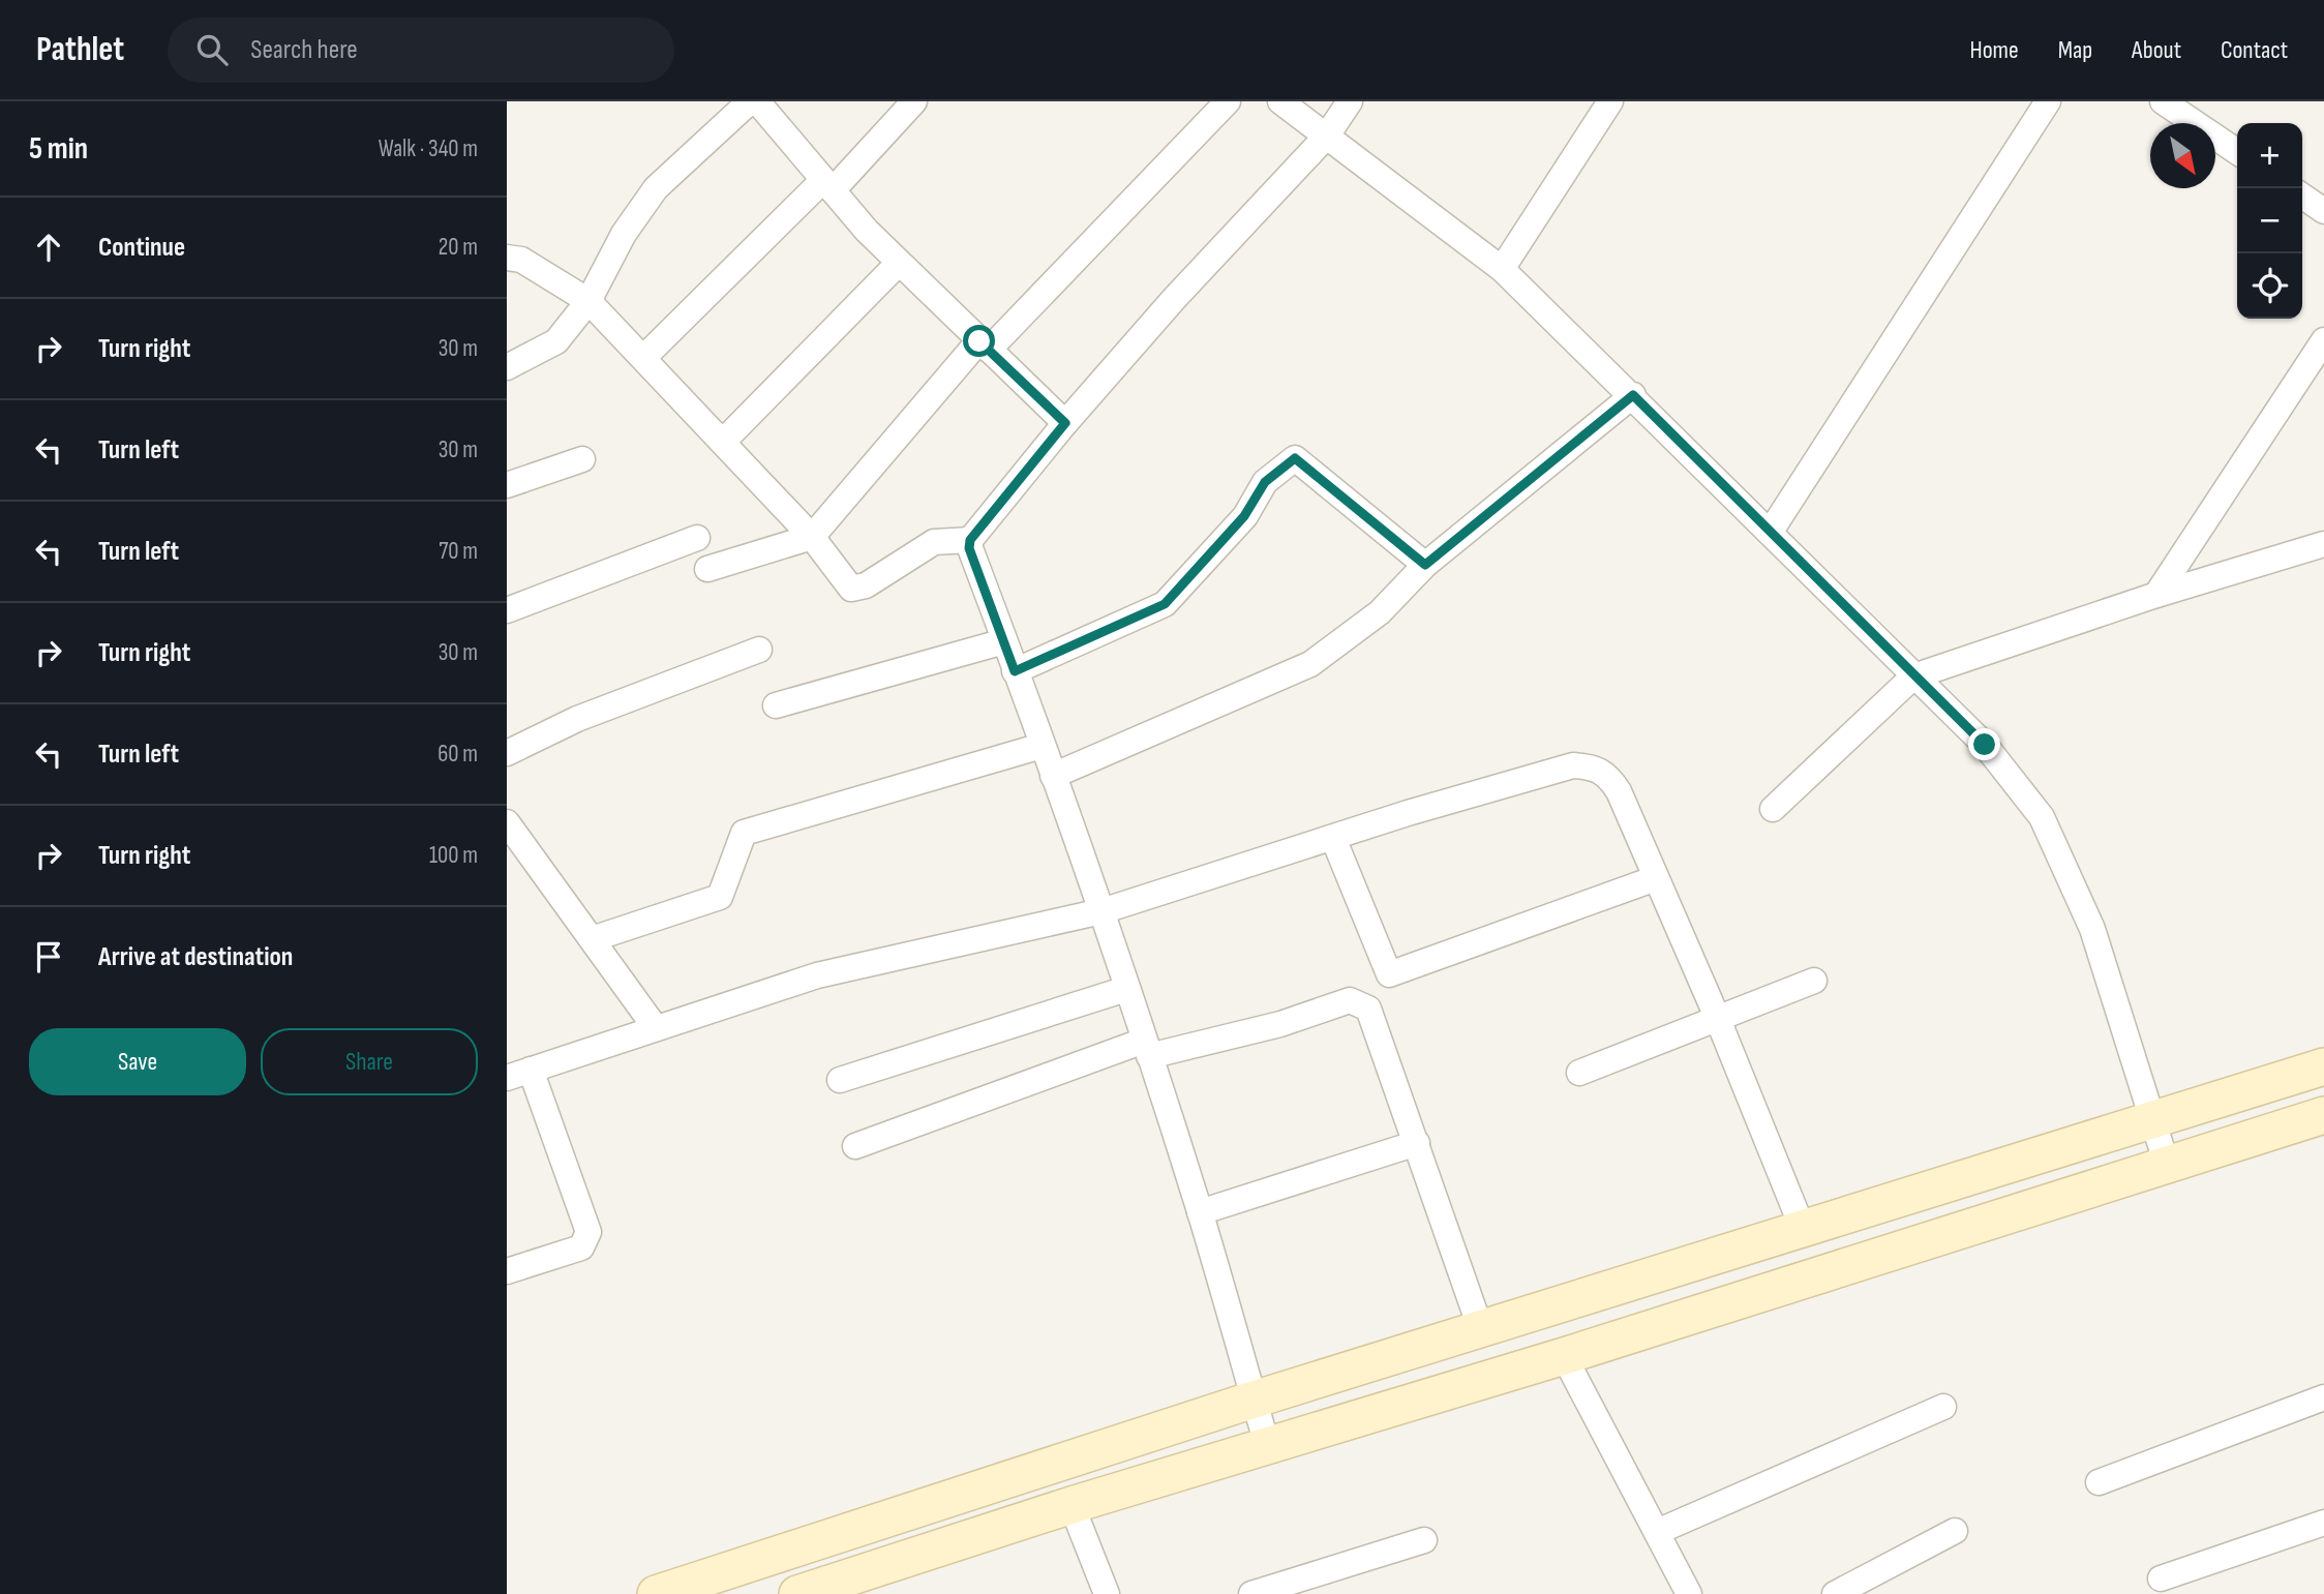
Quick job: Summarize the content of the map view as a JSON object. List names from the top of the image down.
{
  "north": "bottom right",
  "page": {
    "header": "Pathlet",
    "search": "Search here",
    "nav": [
      "Home",
      "Map",
      "About",
      "Contact"
    ],
    "heading": ["5 min", "Walk · 340 m"],
    "map_buttons": ["+", "−"],
    "list": [
      ["Continue", "20 m"],
      ["Turn right", "30 m"],
      ["Turn left", "30 m"],
      ["Turn left", "70 m"],
      ["Turn right", "30 m"],
      ["Turn left", "60 m"],
      ["Turn right", "100 m"],
      "Arrive at destination"
    ],
    "buttons": ["Save", "Share"]
  }
}
